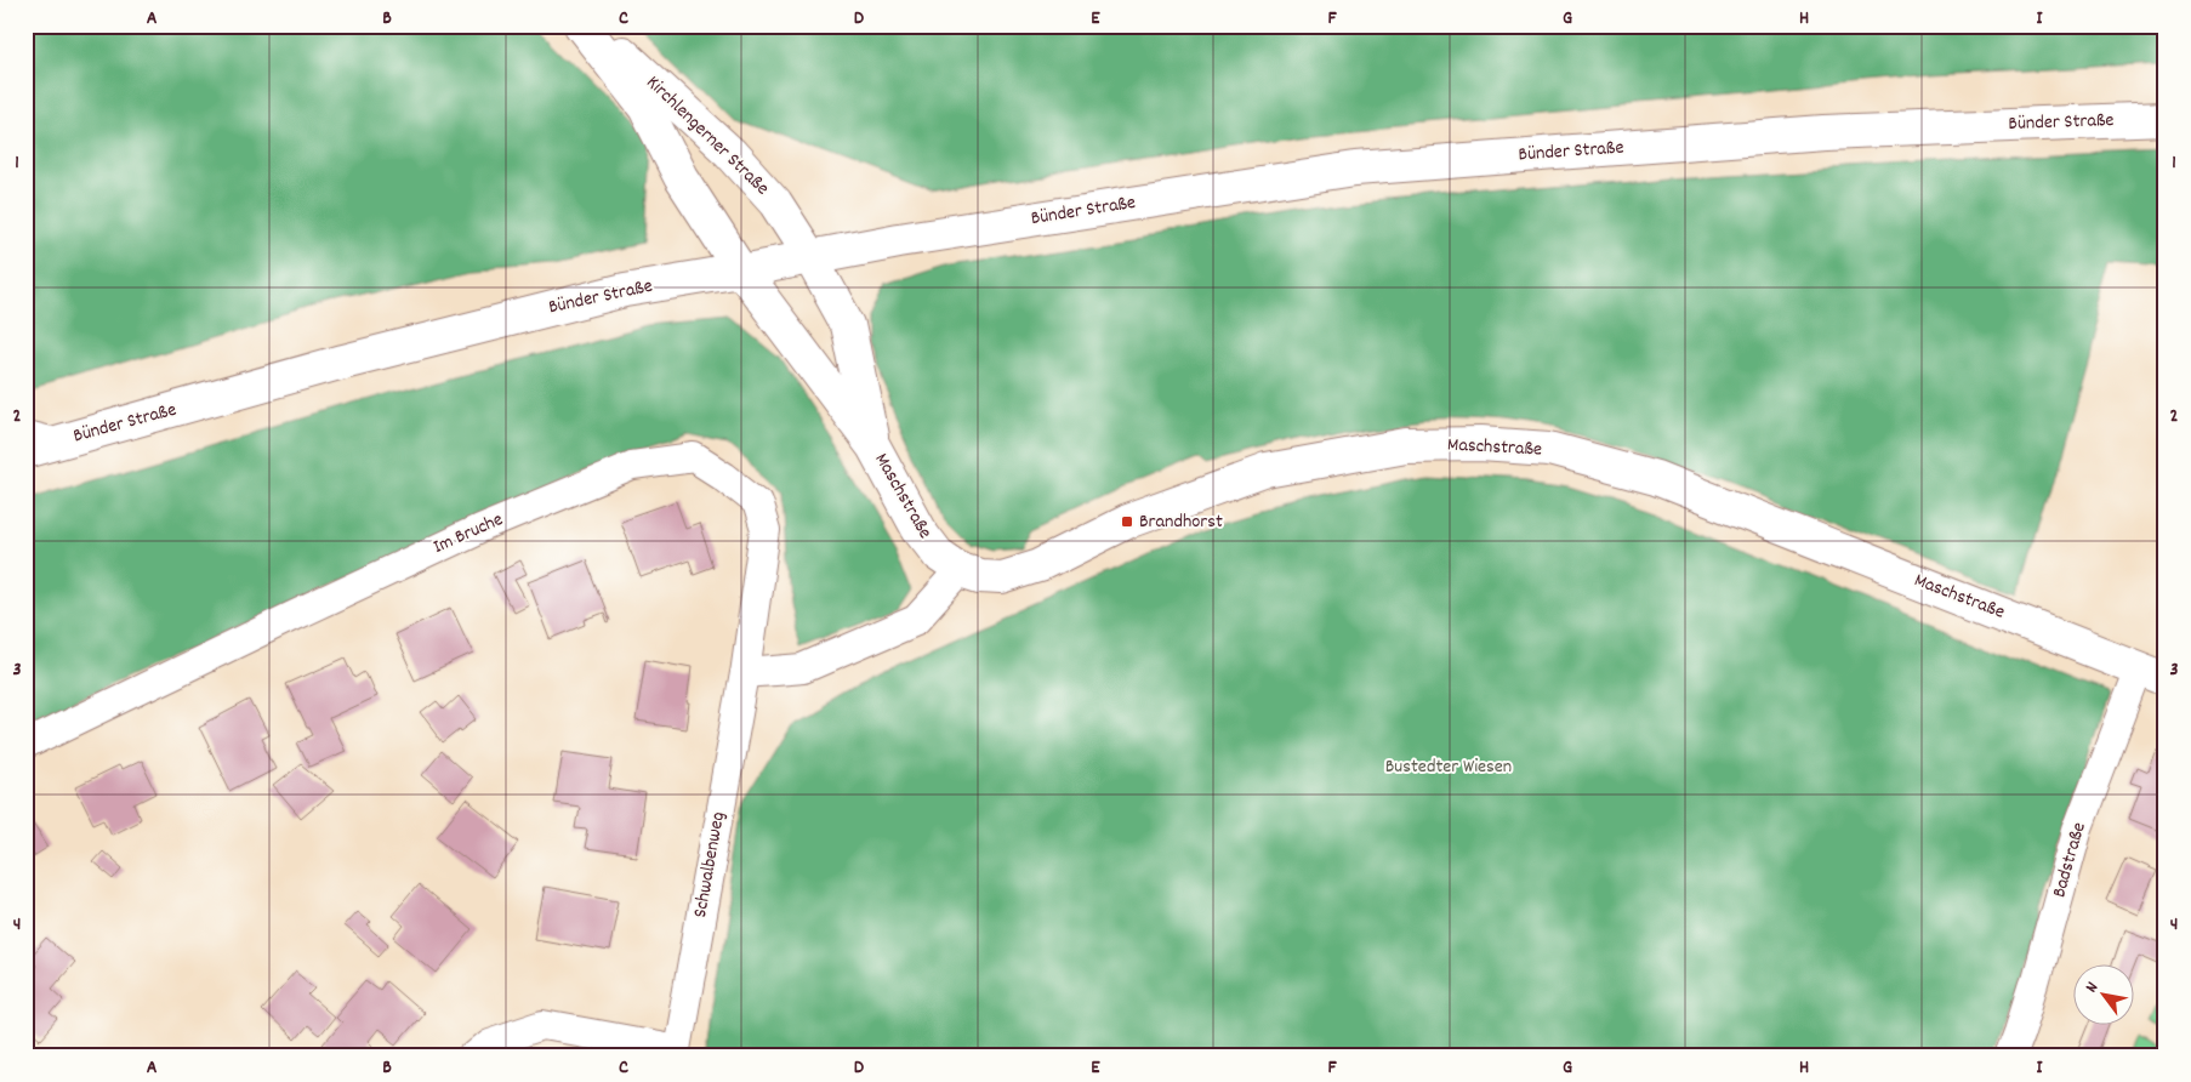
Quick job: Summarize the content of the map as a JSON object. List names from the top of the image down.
{
  "streets": {
    "street": [
      "Bünder Straße",
      "Kirchlengerner Straße",
      "Maschstraße",
      "Im Bruche",
      "Badstraße",
      "Schwalbenweg"
    ]
  },
  "crossings": [
    ["Bünder Straße", "Kirchlengerner Straße"],
    ["Bünder Straße", "Maschstraße"],
    ["Kirchlengerner Straße", "Maschstraße"],
    ["Maschstraße", "Badstraße"],
    ["Im Bruche", "Schwalbenweg"]
  ],
  "parks": ["Bustedter Wiesen"],
  "places": {
    "transit": ["Brandhorst"]
  },
  "north": "top left",
  "grid": {
    "columns": [
      "A",
      "B",
      "C",
      "D",
      "E",
      "F",
      "G",
      "H",
      "I"
    ],
    "rows": [
      "1",
      "2",
      "3",
      "4"
    ]
  }
}
